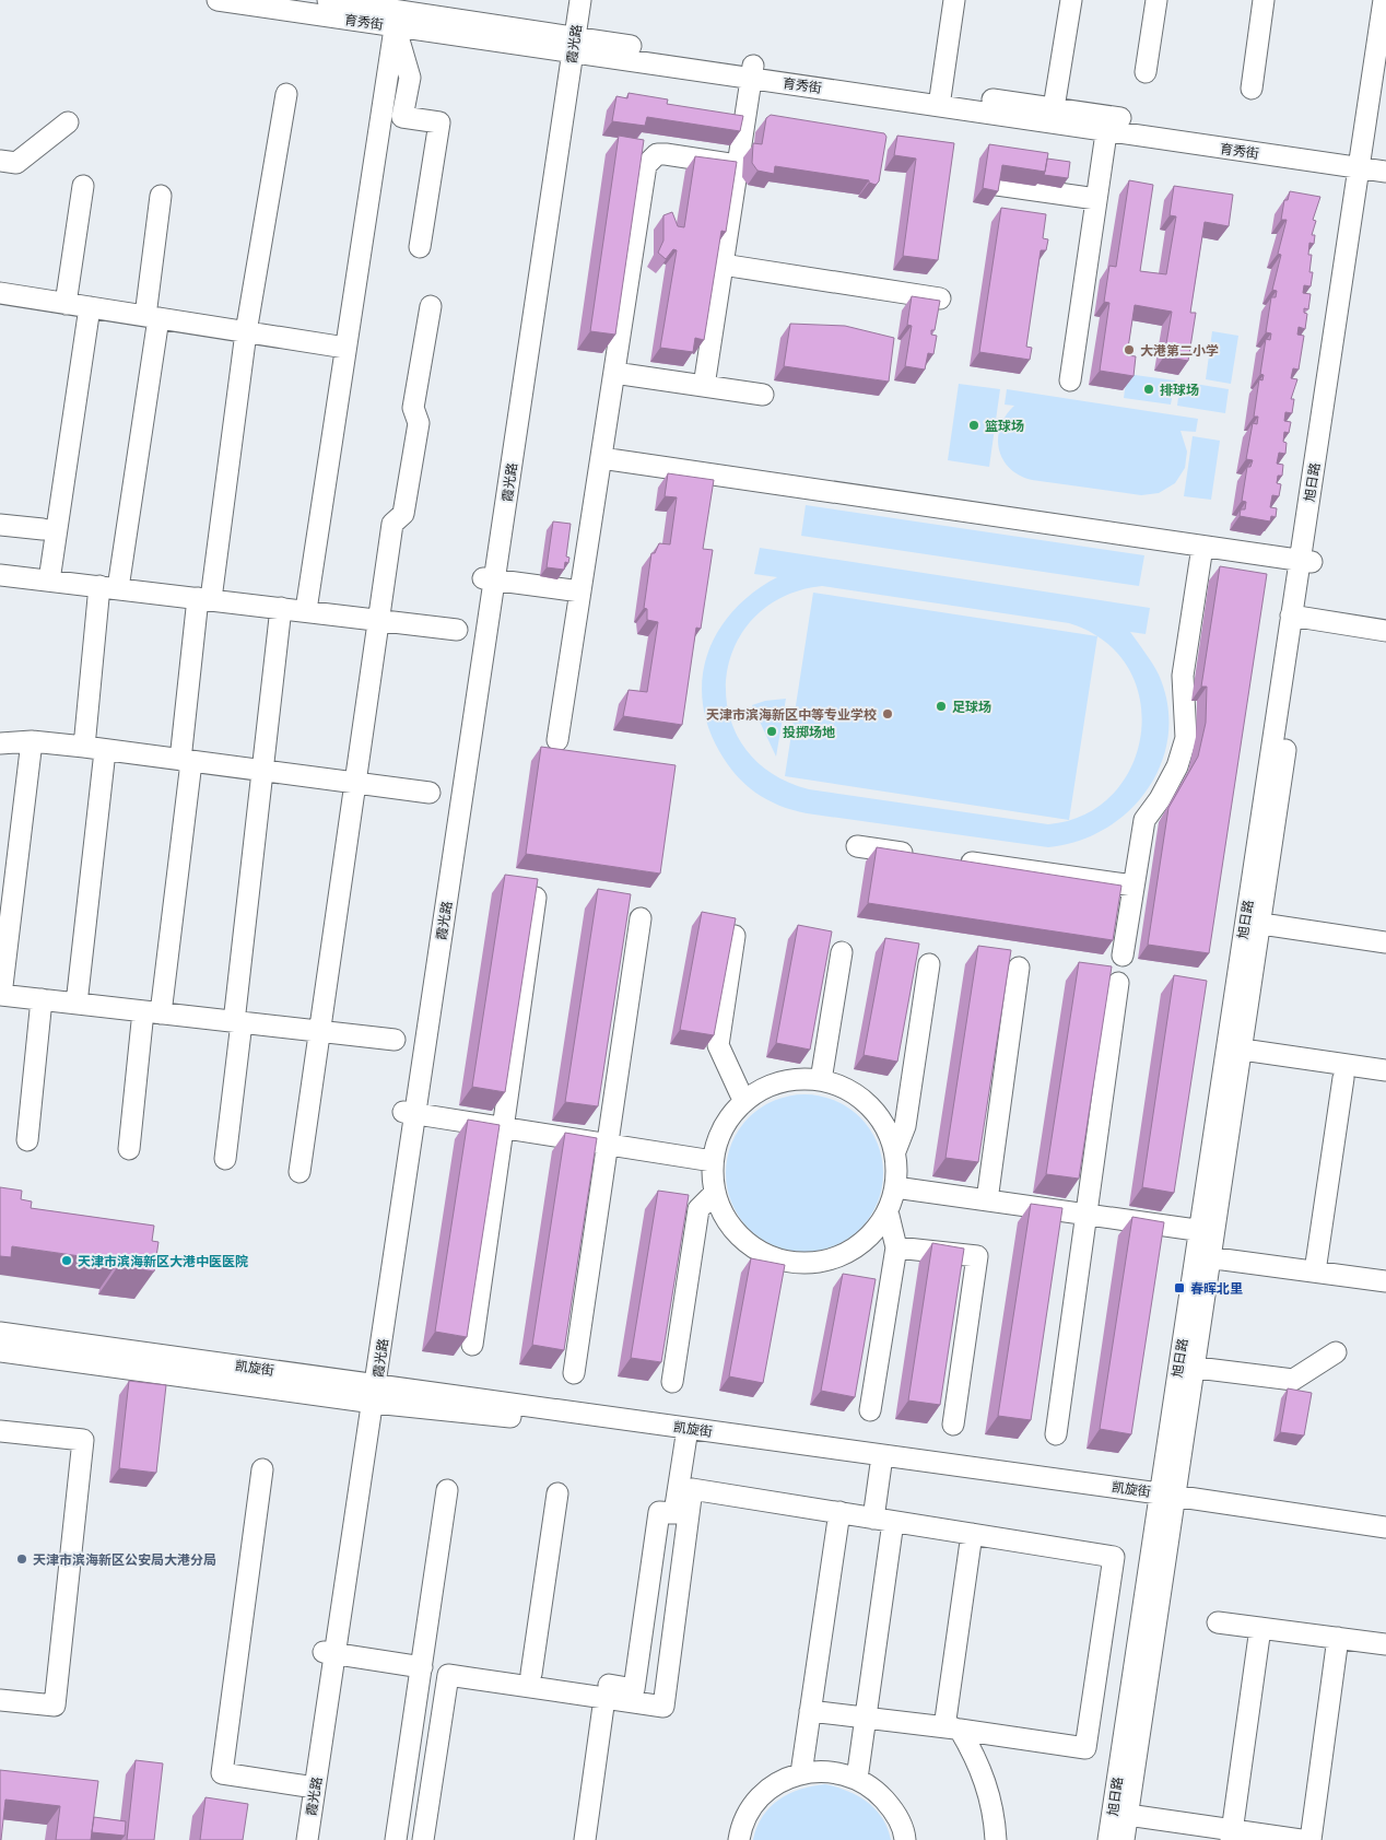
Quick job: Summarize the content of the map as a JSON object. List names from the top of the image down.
{
  "streets": {
    "street": [
      "育秀街",
      "霞光路",
      "旭日路",
      "凯旋街"
    ]
  },
  "crossings": [
    ["育秀街", "霞光路"],
    ["育秀街", "旭日路"],
    ["霞光路", "凯旋街"],
    ["旭日路", "凯旋街"]
  ],
  "places": {
    "other": [
      "大港第二小学",
      "排球场",
      "篮球场",
      "足球场",
      "天津市滨海新区中等专业学校",
      "投掷场地",
      "天津市滨海新区大港中医医院",
      "天津市滨海新区公安局大港分局"
    ],
    "transit": ["春晖北里"]
  }
}
